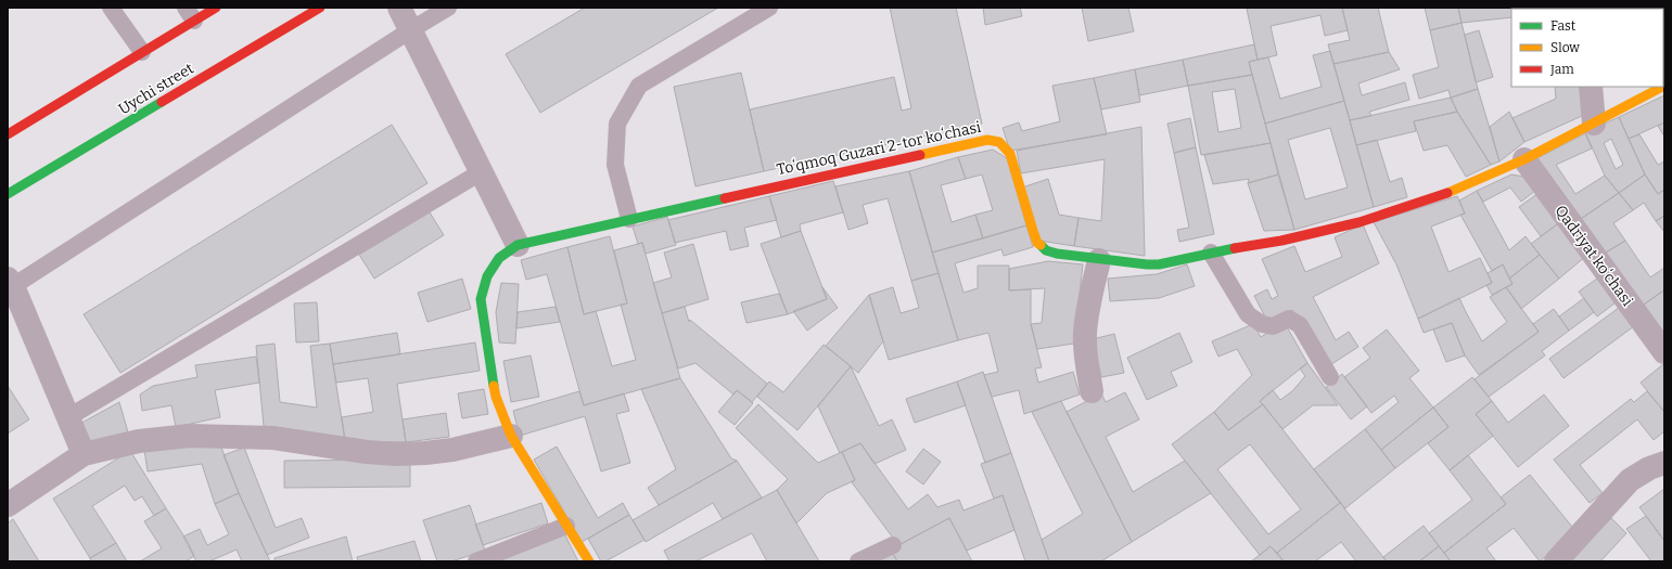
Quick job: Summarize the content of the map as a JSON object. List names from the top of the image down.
{
  "streets": {
    "street": ["Uychi street", "Toʻqmoq Guzari 2-tor koʻchasi", "Qadriyat koʻchasi"]
  },
  "crossings": [
    ["Toʻqmoq Guzari 2-tor koʻchasi", "Qadriyat koʻchasi"]
  ],
  "legend": ["Fast", "Slow", "Jam"]
}
